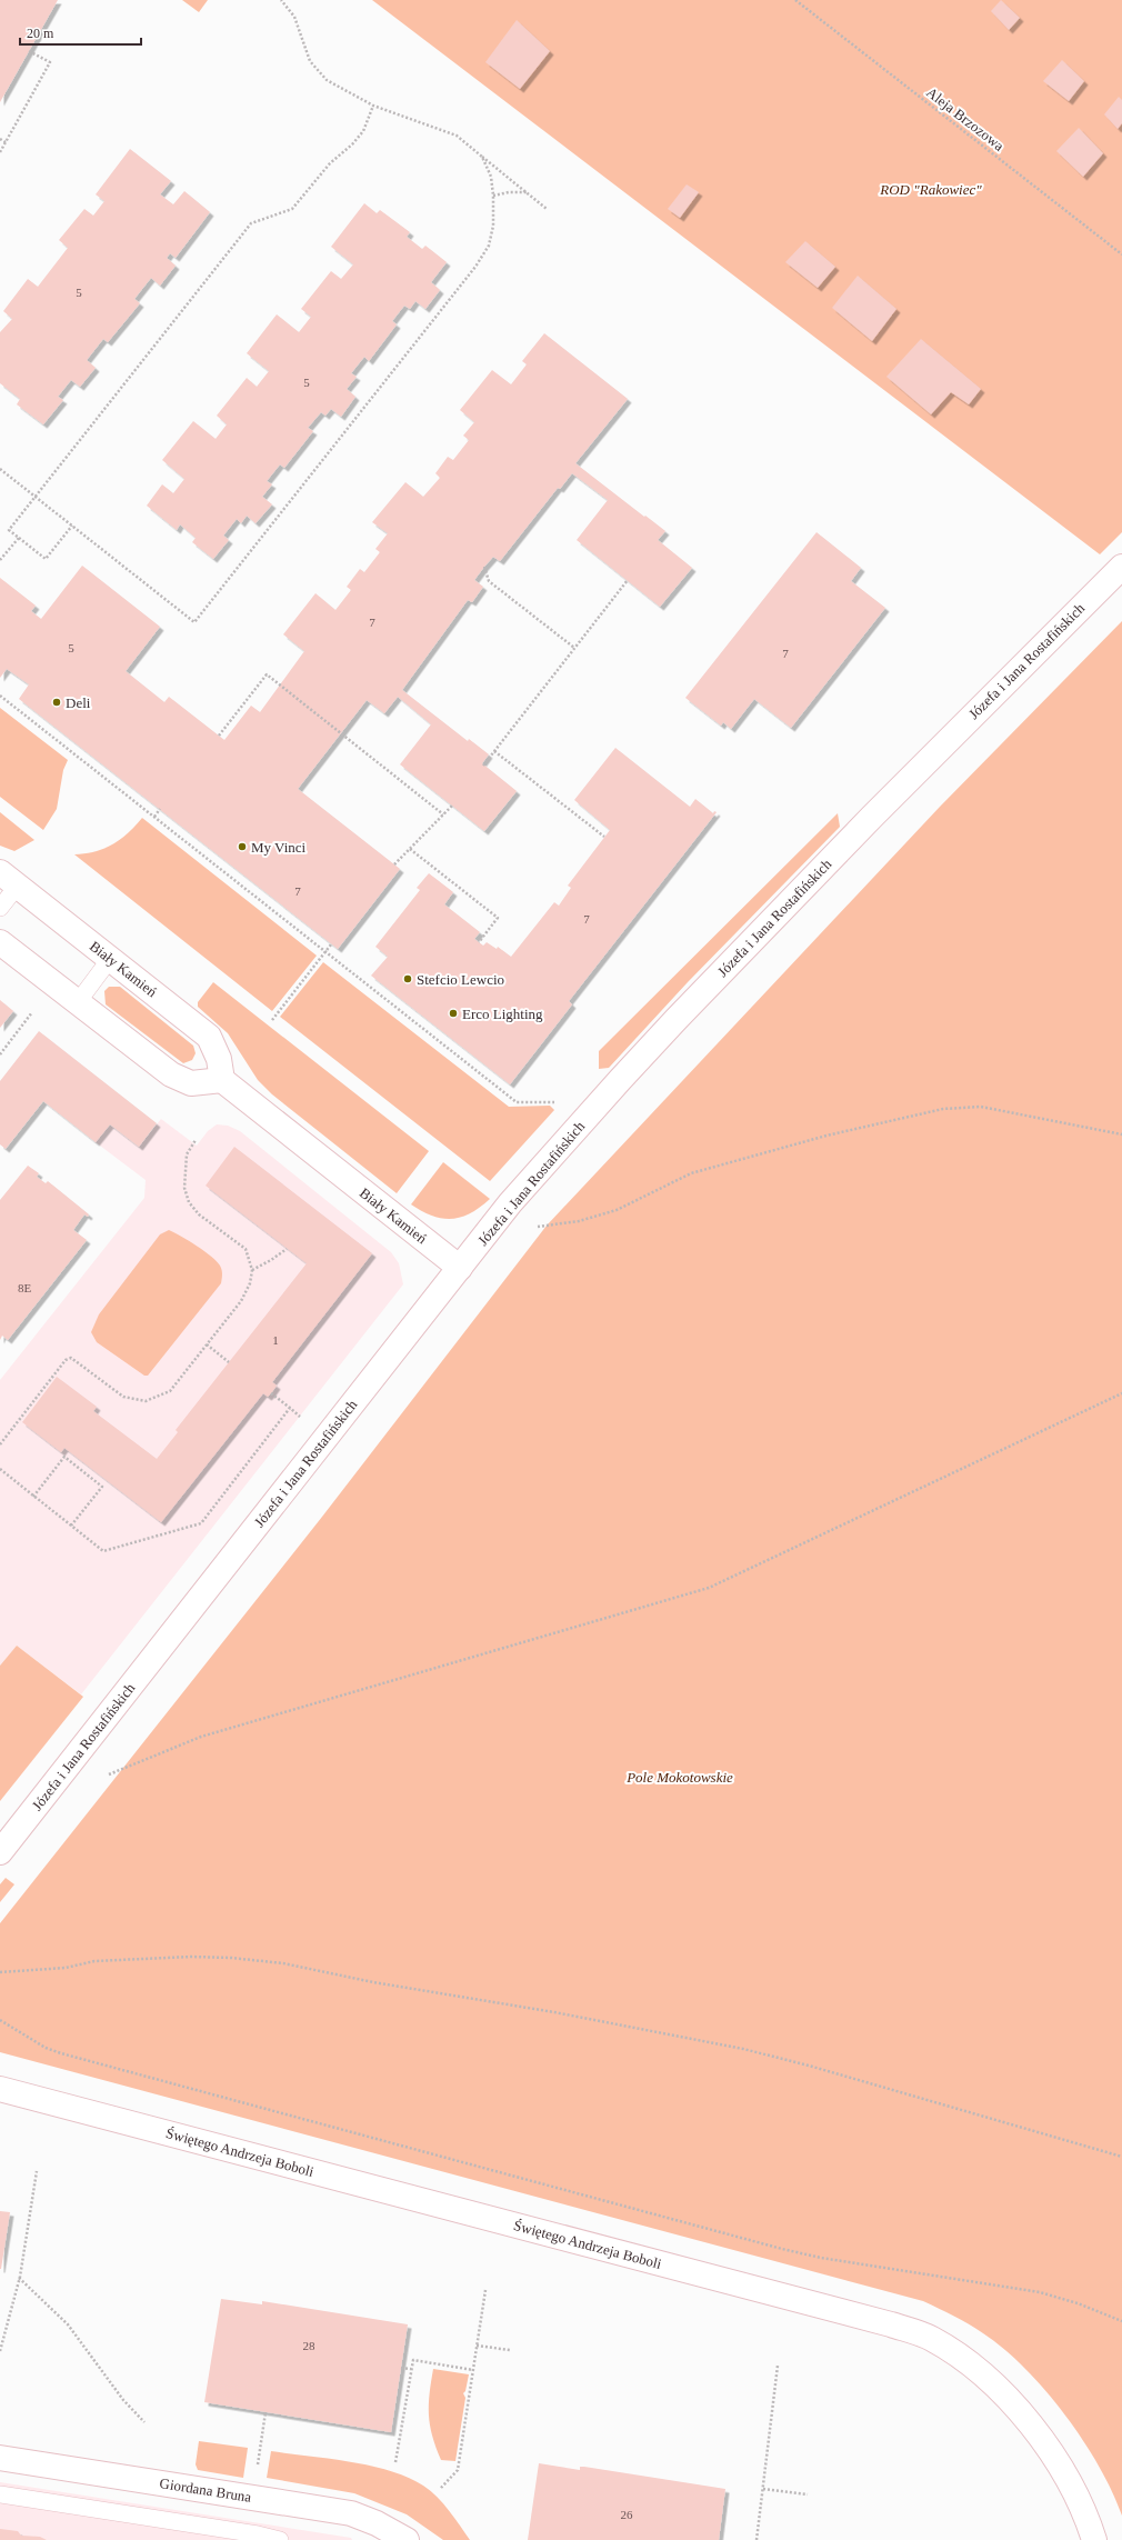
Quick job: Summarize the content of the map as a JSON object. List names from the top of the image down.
{
  "streets": {
    "street": [
      "Józefa i Jana Rostafińskich",
      "Biały Kamień",
      "Świętego Andrzeja Boboli",
      "Giordana Bruna"
    ],
    "path": ["Aleja Brzozowa"]
  },
  "crossings": [
    ["Józefa i Jana Rostafińskich", "Biały Kamień"]
  ],
  "parks": ["ROD \"Rakowiec\"", "Pole Mokotowskie"],
  "places": [
    "Deli",
    "My Vinci",
    "Stefcio Lewcio",
    "Erco Lighting"
  ],
  "house_numbers": [
    "5",
    "5",
    "7",
    "5",
    "7",
    "7",
    "7",
    "8E",
    "1",
    "28",
    "26"
  ],
  "scale_bar": "20 m"
}
